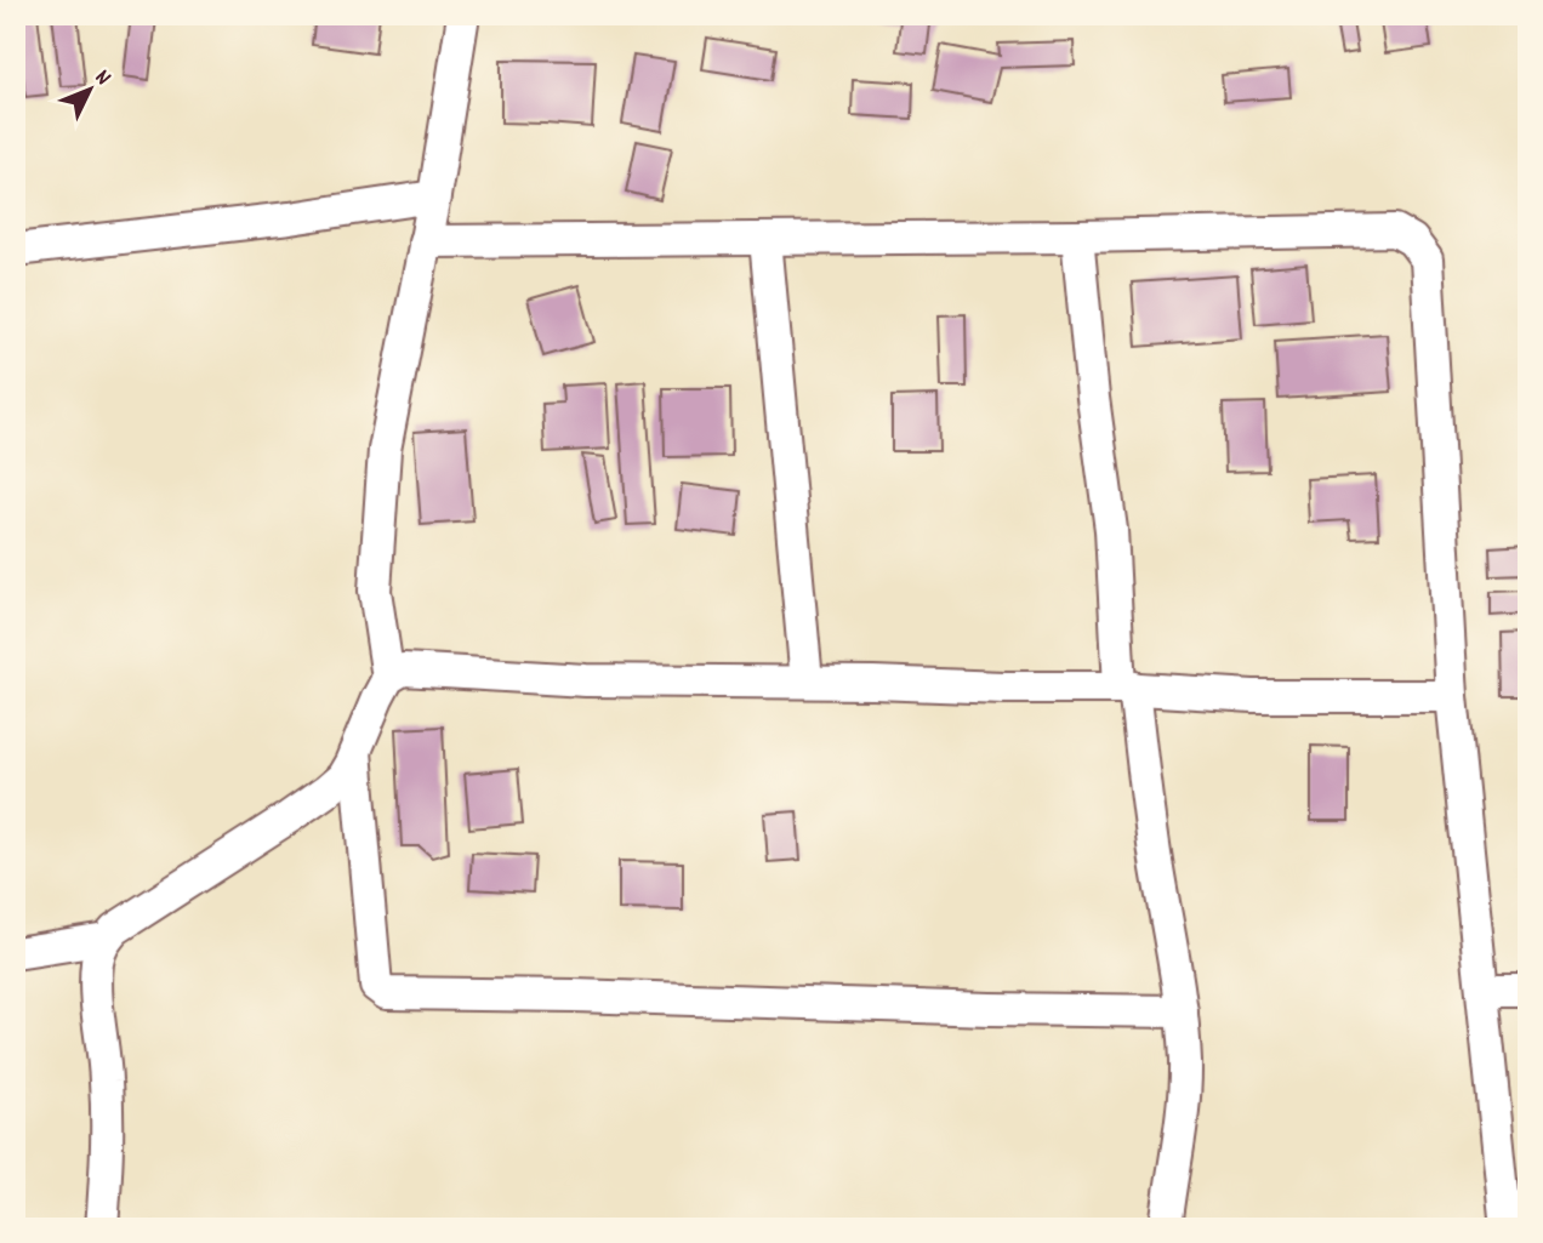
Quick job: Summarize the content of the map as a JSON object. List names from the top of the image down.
{
  "north": "top right"
}
